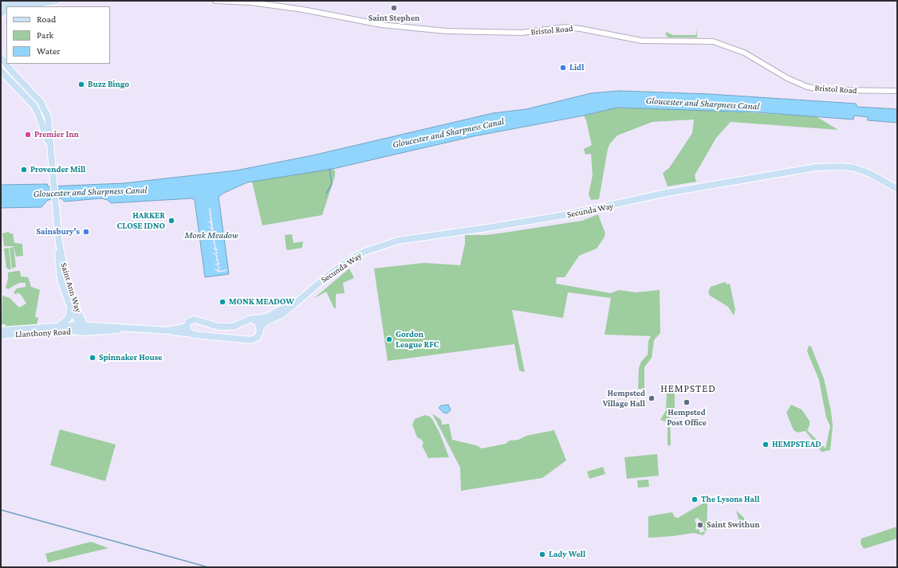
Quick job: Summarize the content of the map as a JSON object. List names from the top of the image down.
{
  "streets": {
    "main road": ["Secunda Way", "Saint Ann Way", "Llanthony Road"],
    "street": ["Bristol Road"]
  },
  "crossings": [
    ["Saint Ann Way", "Llanthony Road"]
  ],
  "districts": ["HEMPSTED"],
  "water": ["Gloucester and Sharpness Canal", "Monk Meadow"],
  "places": [
    "Saint Stephen",
    "Lidl",
    "Buzz Bingo",
    "Premier Inn",
    "Provender Mill",
    "HARKER CLOSE IDNO",
    "Sainsbury's",
    "MONK MEADOW",
    "Gordon League RFC",
    "Spinnaker House",
    "Hempsted Village Hall",
    "Hempsted Post Office",
    "HEMPSTEAD",
    "The Lysons Hall",
    "Saint Swithun",
    "Lady Well"
  ],
  "legend": ["Road", "Park", "Water"]
}
